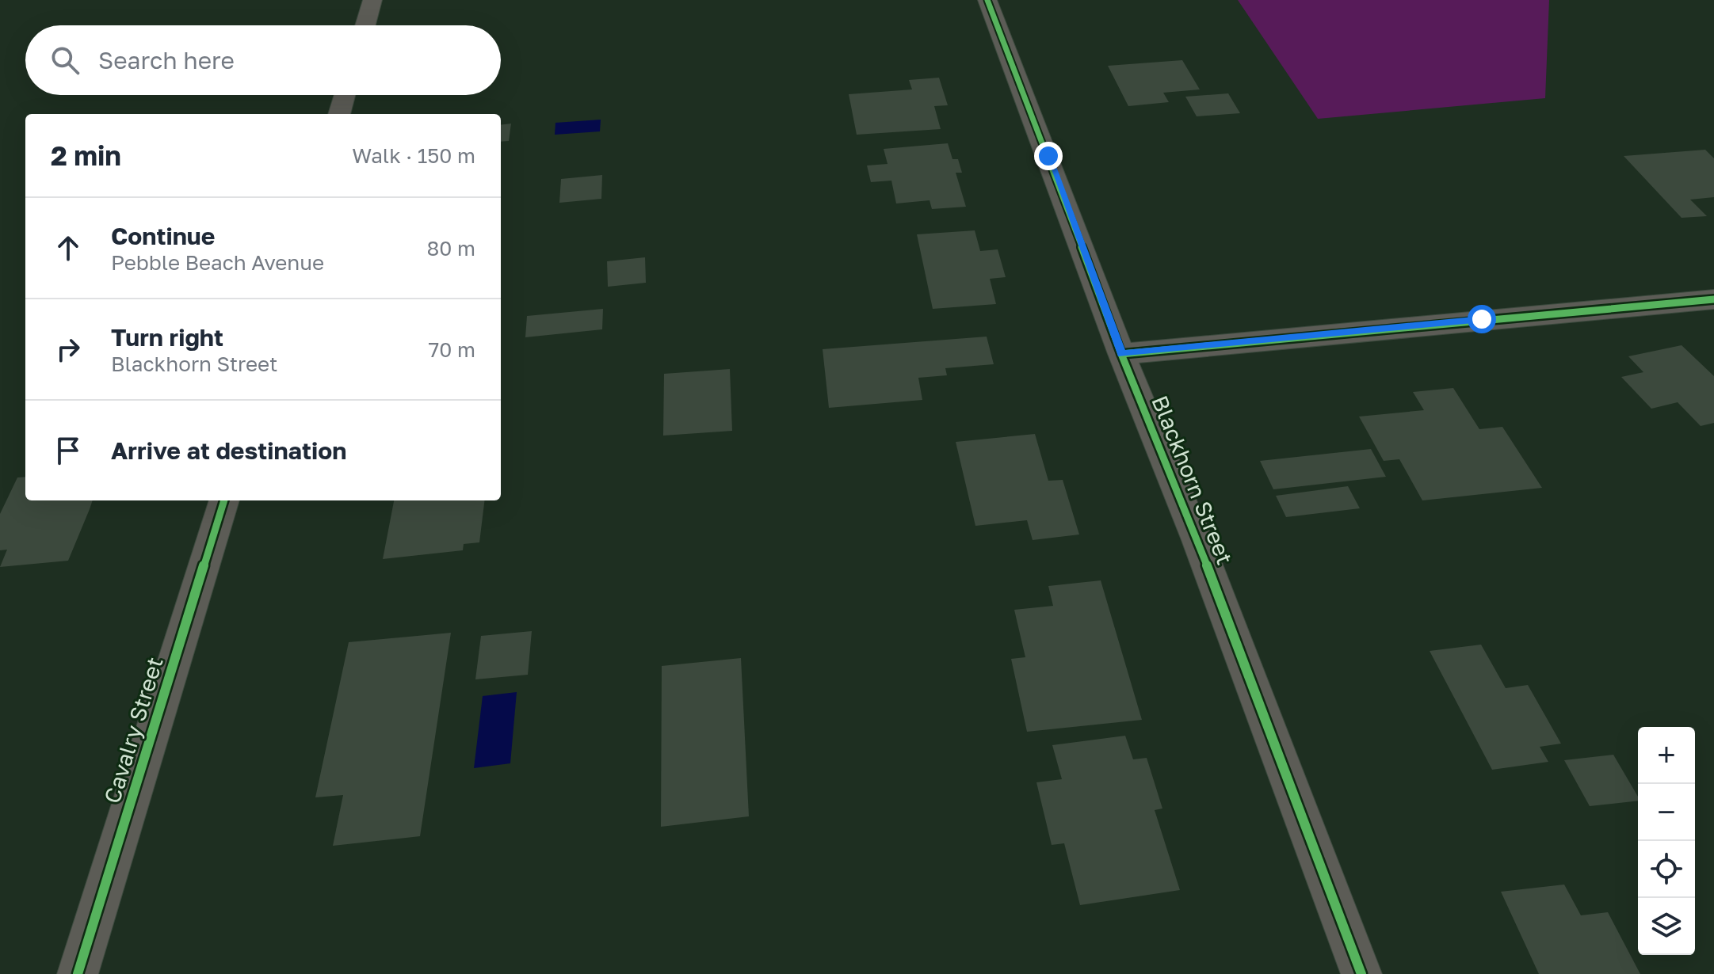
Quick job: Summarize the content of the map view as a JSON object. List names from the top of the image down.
{
  "streets": {
    "street": ["Blackhorn Street", "Cavalry Street"]
  },
  "page": {
    "search": "Search here",
    "heading": ["2 min", "Walk · 150 m"],
    "list": [
      ["Continue", "Pebble Beach Avenue", "80 m"],
      ["Turn right", "Blackhorn Street", "70 m"],
      "Arrive at destination"
    ],
    "map_buttons": ["+", "−"]
  }
}
